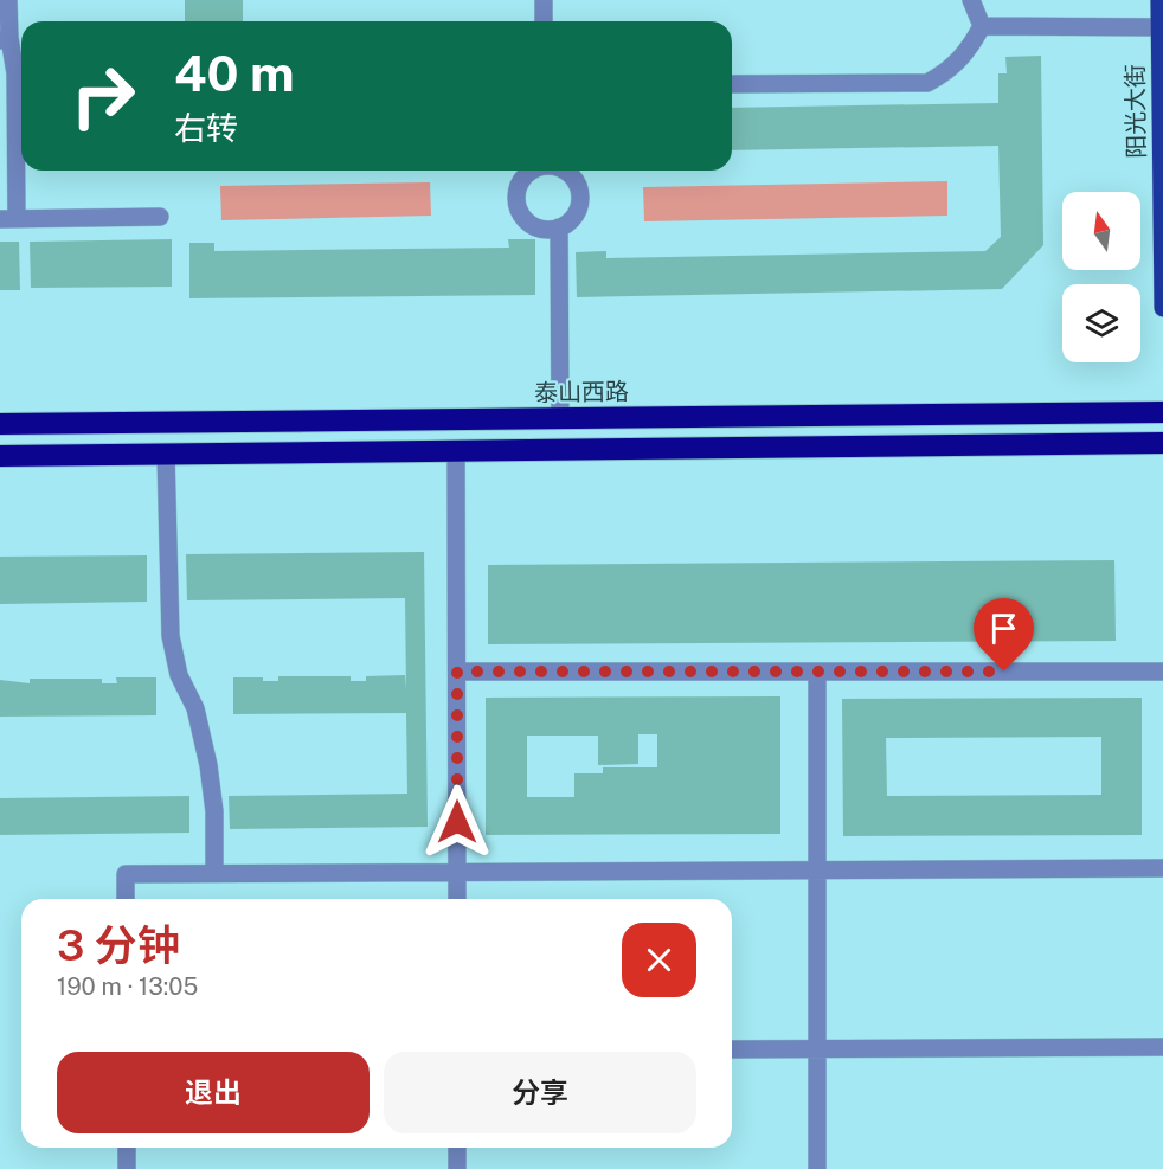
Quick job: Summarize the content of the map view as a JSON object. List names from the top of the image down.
{
  "streets": {
    "highway": ["泰山西路"],
    "main road": ["阳光大街"]
  },
  "north": "top",
  "page": {
    "turn": ["40 m", "右转"],
    "heading": ["3 分钟", "190 m · 13:05"],
    "buttons": ["退出", "分享"]
  }
}
